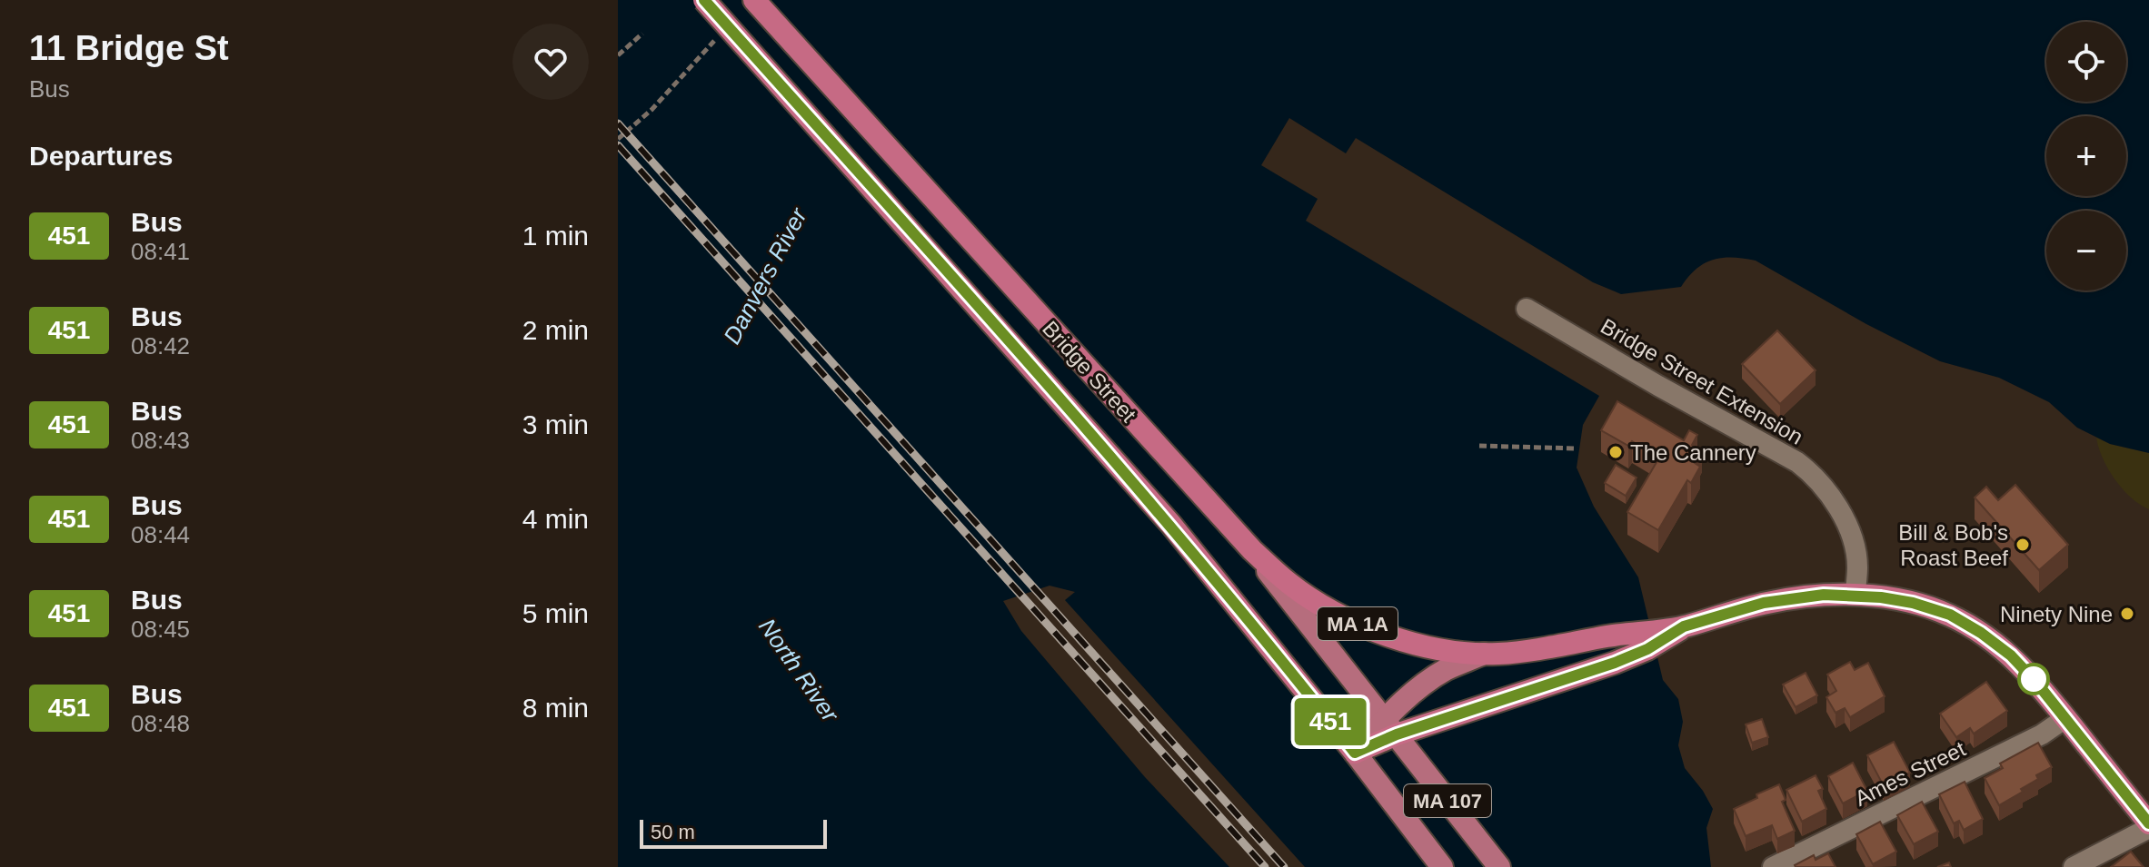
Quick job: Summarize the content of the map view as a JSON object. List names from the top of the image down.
{
  "streets": {
    "highway": ["Bridge Street", "MA 1A"],
    "main road": ["MA 107"],
    "street": ["Bridge Street Extension", "Ames Street"]
  },
  "crossings": [
    ["Bridge Street", "Bridge Street Extension"],
    ["Bridge Street", "Ames Street"],
    ["Bridge Street", "MA 107"]
  ],
  "water": ["Danvers River", "North River"],
  "places": ["The Cannery", "Bill & Bob's Roast Beef", "Ninety Nine"],
  "lines": ["bus line 451"],
  "scale_bar": "50 m",
  "page": {
    "heading": [
      ["11 Bridge St", "Bus"],
      "Departures"
    ],
    "on_map": "451",
    "map_buttons": ["+", "−"],
    "list": [
      {
        "mark": "451",
        "name": "Bus",
        "note": "08:41",
        "value": "1 min"
      },
      {
        "mark": "451",
        "name": "Bus",
        "note": "08:42",
        "value": "2 min"
      },
      {
        "mark": "451",
        "name": "Bus",
        "note": "08:43",
        "value": "3 min"
      },
      {
        "mark": "451",
        "name": "Bus",
        "note": "08:44",
        "value": "4 min"
      },
      {
        "mark": "451",
        "name": "Bus",
        "note": "08:45",
        "value": "5 min"
      },
      {
        "mark": "451",
        "name": "Bus",
        "note": "08:48",
        "value": "8 min"
      }
    ],
    "scale": "50 m"
  }
}
